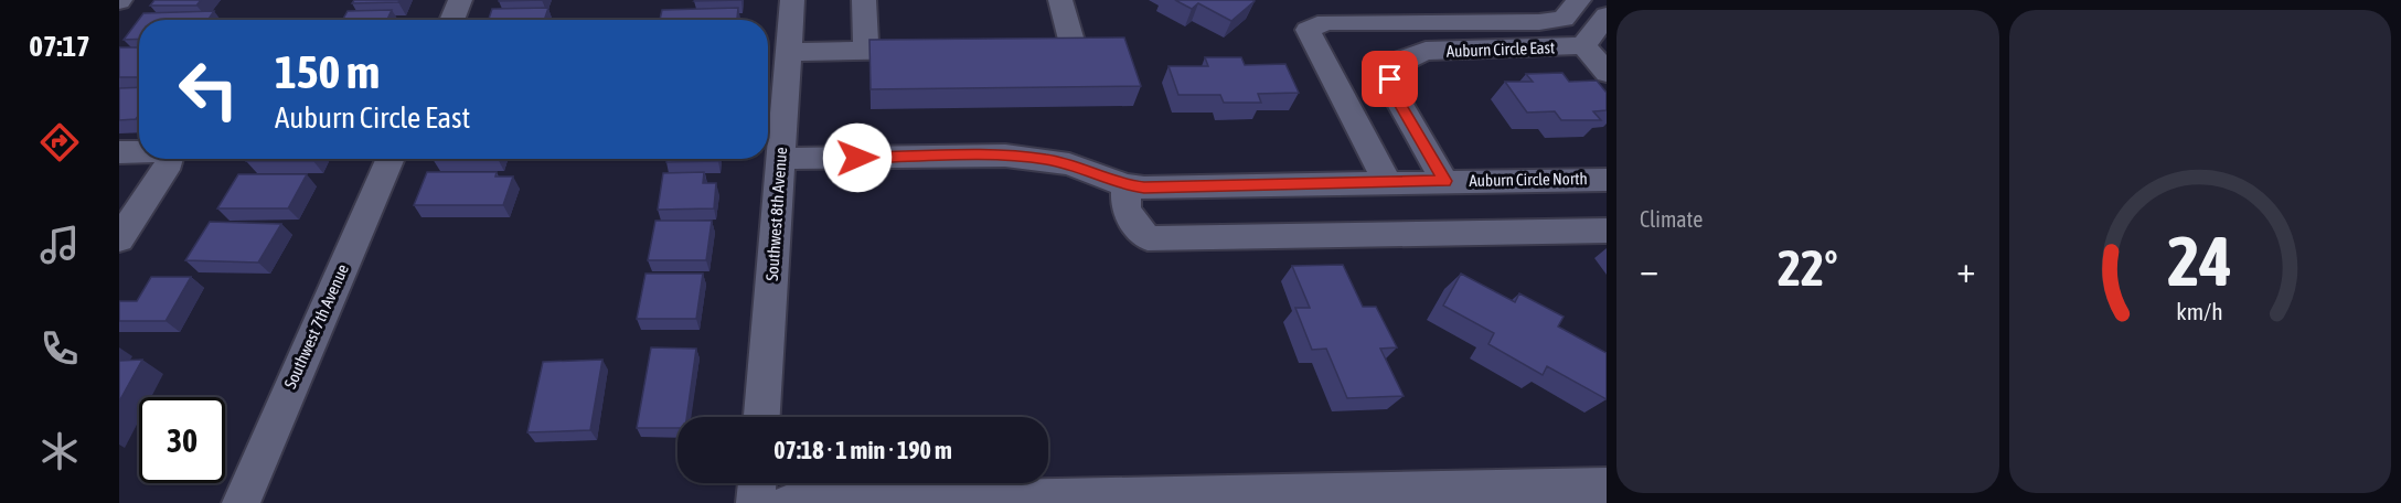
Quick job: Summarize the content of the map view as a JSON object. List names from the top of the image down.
{
  "streets": {
    "street": [
      "Auburn Circle East",
      "Auburn Circle North",
      "Southwest 8th Avenue",
      "Southwest 7th Avenue"
    ]
  },
  "crossings": [
    ["Auburn Circle East", "Auburn Circle North"],
    ["Auburn Circle North", "Southwest 8th Avenue"]
  ],
  "page": {
    "tabs": "07:17",
    "tile": "Climate",
    "turn": ["150 m", "Auburn Circle East"],
    "heat": ["−", "22°", "+"],
    "limit": "30",
    "trip": "07:18 · 1 min · 190 m",
    "gauge": ["24", "km/h"]
  }
}
